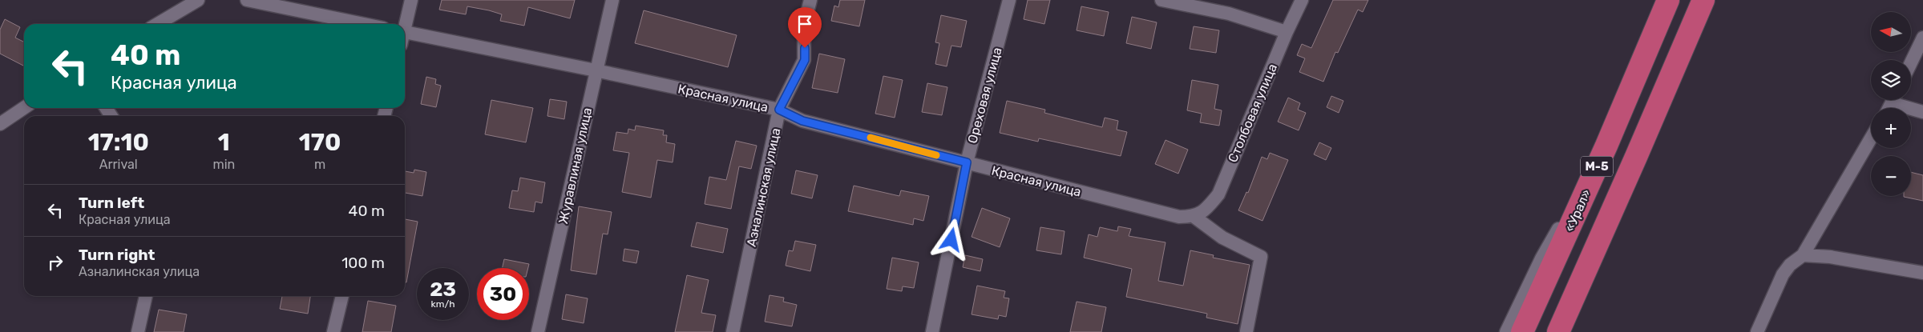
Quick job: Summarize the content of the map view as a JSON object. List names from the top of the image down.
{
  "streets": {
    "highway": ["М-5", "«Урал»"],
    "street": [
      "Ореховая улица",
      "Красная улица",
      "Столбовая улица",
      "Журавлиная улица",
      "Азналинская улица"
    ]
  },
  "crossings": [
    ["Ореховая улица", "Красная улица"],
    ["Красная улица", "Столбовая улица"],
    ["Красная улица", "Журавлиная улица"],
    ["Красная улица", "Азналинская улица"]
  ],
  "north": "left",
  "page": {
    "map_buttons": ["+", "−"],
    "turn": ["40 m", "Красная улица"],
    "eta": [
      "17:10",
      "Arrival",
      "1",
      "min",
      "170",
      "m"
    ],
    "list": [
      {
        "name": "Turn left",
        "note": "Красная улица",
        "value": "40 m"
      },
      {
        "name": "Turn right",
        "note": "Азналинская улица",
        "value": "100 m"
      }
    ],
    "speed": "23 km/h",
    "limit": "30"
  }
}
